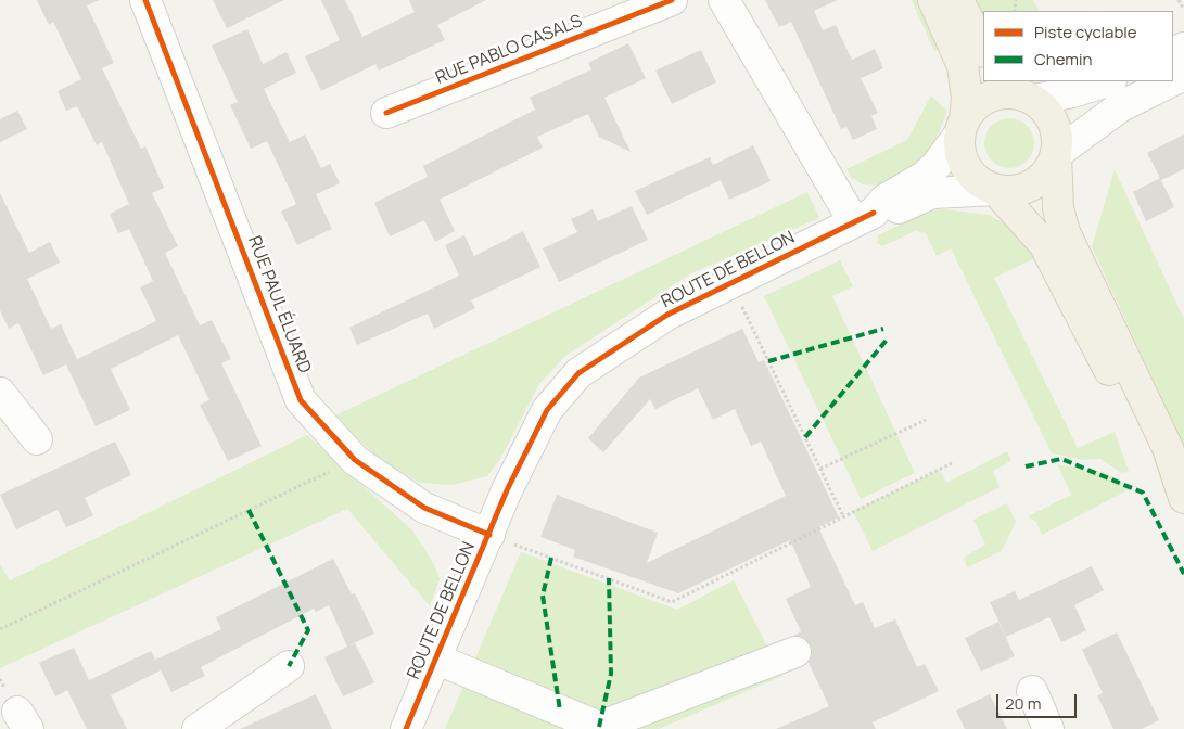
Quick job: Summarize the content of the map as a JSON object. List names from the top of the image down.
{
  "streets": {
    "street": ["RUE PABLO CASALS", "ROUTE DE BELLON", "RUE PAUL ÉLUARD"]
  },
  "crossings": [
    ["ROUTE DE BELLON", "RUE PAUL ÉLUARD"]
  ],
  "legend": ["Piste cyclable", "Chemin"],
  "scale_bar": "20 m"
}
